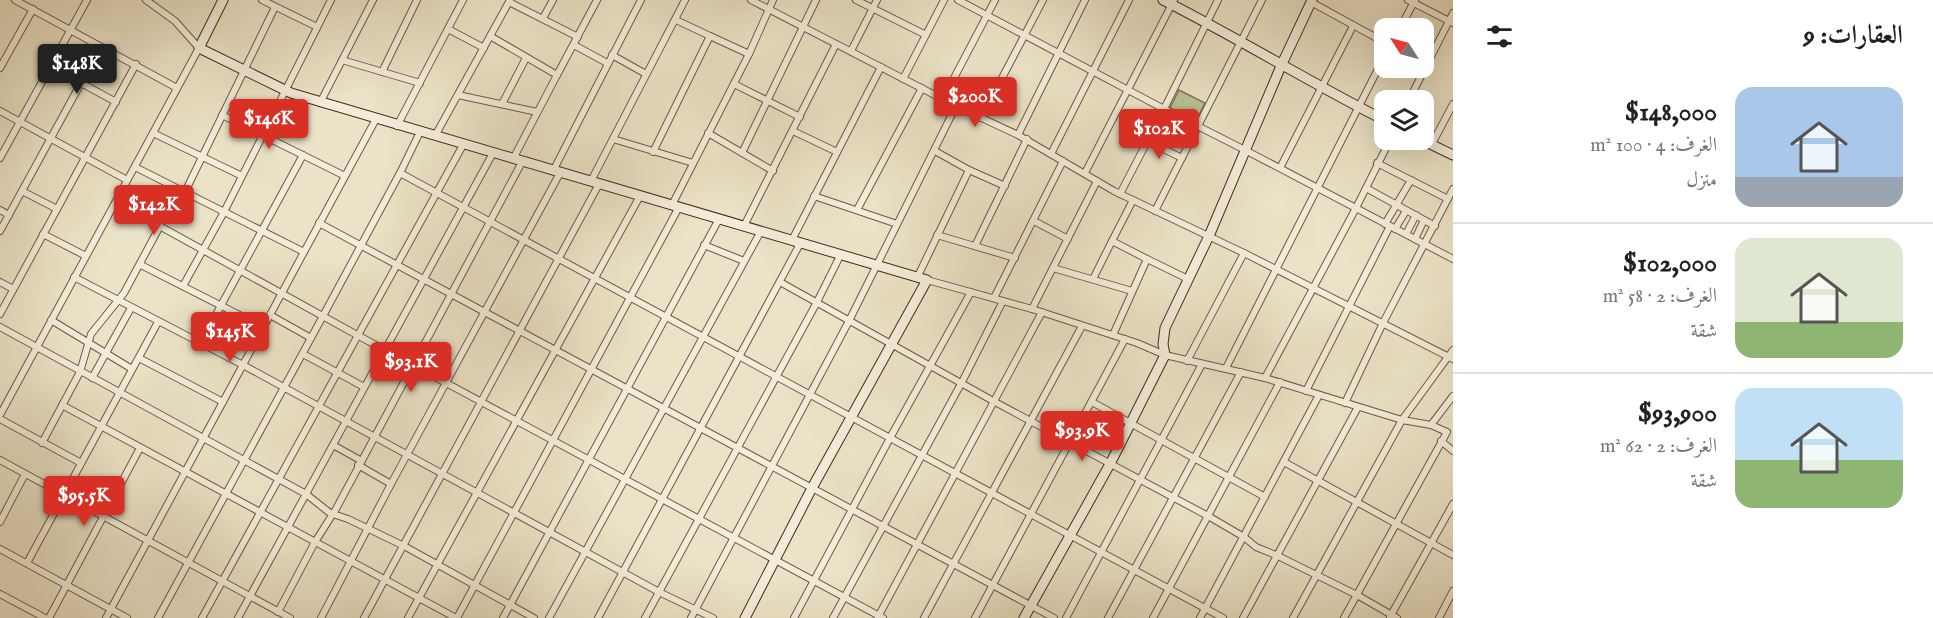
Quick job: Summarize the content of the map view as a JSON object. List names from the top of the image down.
{
  "north": "top left",
  "page": {
    "heading": "العقارات: 9",
    "price": [
      "$148K",
      "$200K",
      "$146K",
      "$102K",
      "$142K",
      "$145K",
      "$93.1K",
      "$93.9K",
      "$95.5K"
    ],
    "list": [
      {
        "name": "$148,000",
        "note": "الغرف: 4 · 100 m² · منزل"
      },
      {
        "name": "$102,000",
        "note": "الغرف: 2 · 58 m² · شقة"
      },
      {
        "name": "$93,900",
        "note": "الغرف: 2 · 62 m² · شقة"
      }
    ]
  }
}
